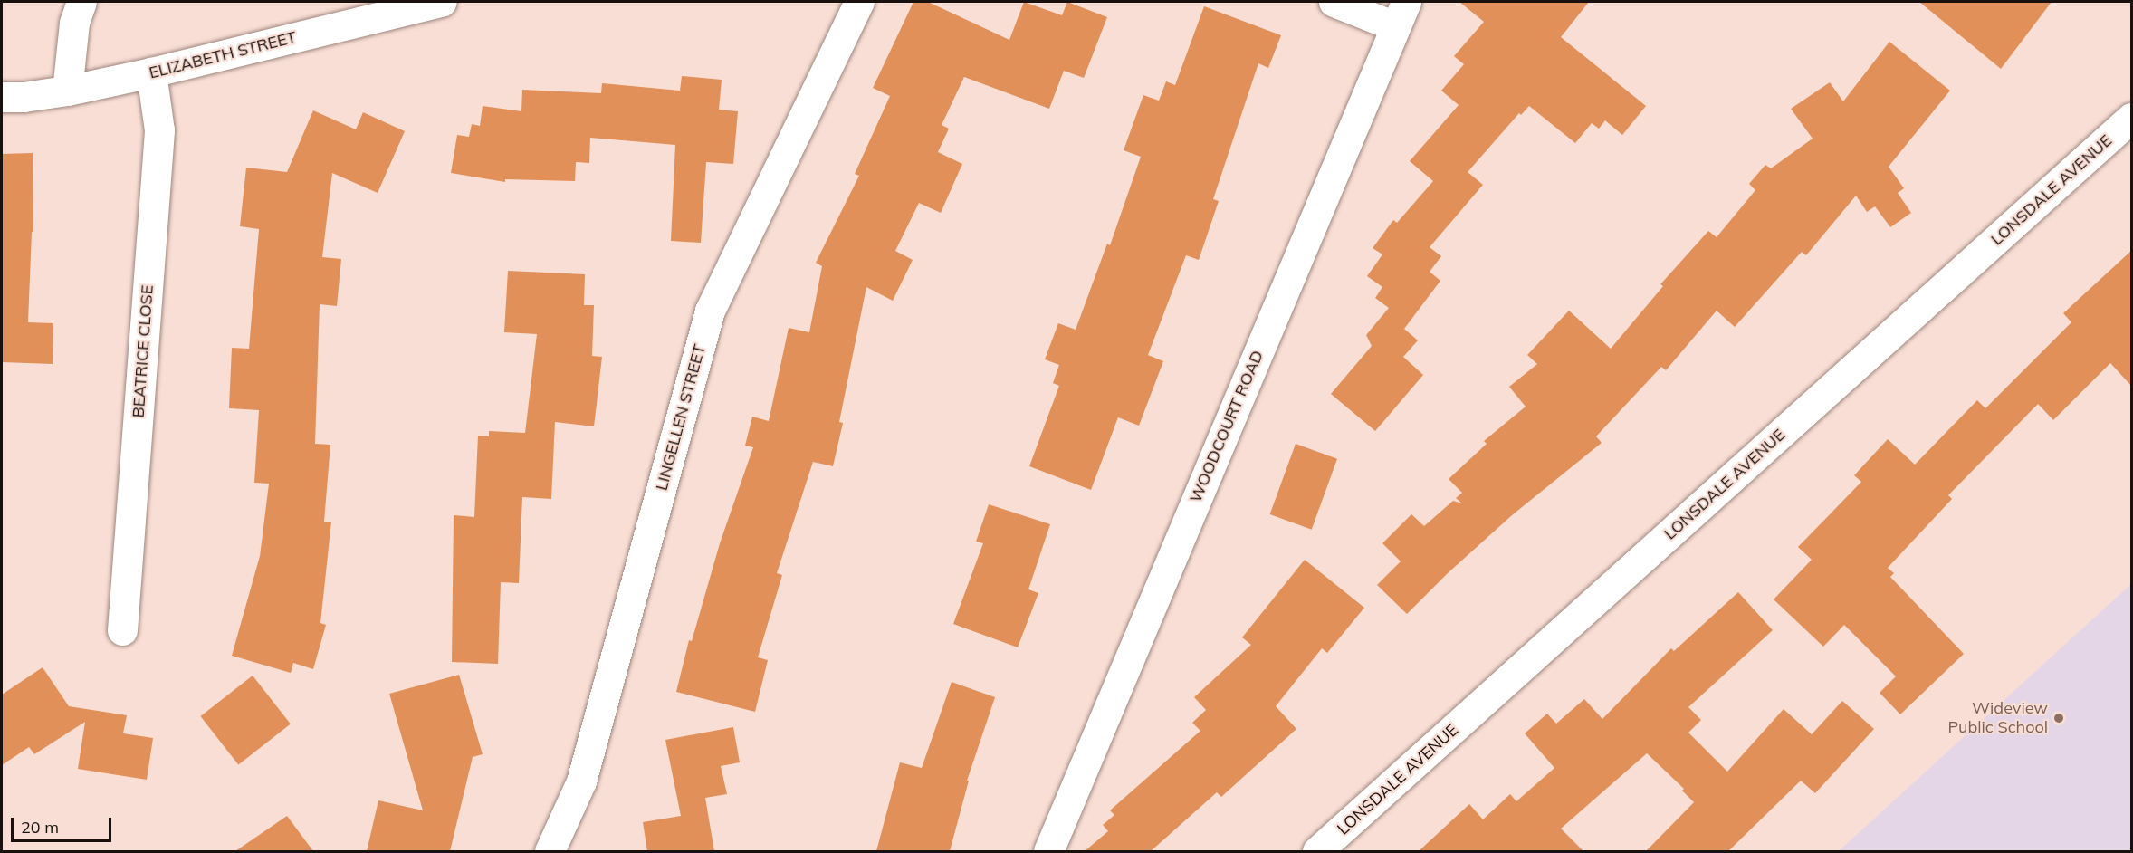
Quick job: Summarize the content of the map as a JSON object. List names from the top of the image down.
{
  "streets": {
    "street": [
      "ELIZABETH STREET",
      "LONSDALE AVENUE",
      "BEATRICE CLOSE",
      "LINGELLEN STREET",
      "WOODCOURT ROAD"
    ]
  },
  "crossings": [
    ["ELIZABETH STREET", "BEATRICE CLOSE"]
  ],
  "places": ["Wideview Public School"],
  "scale_bar": "20 m"
}
